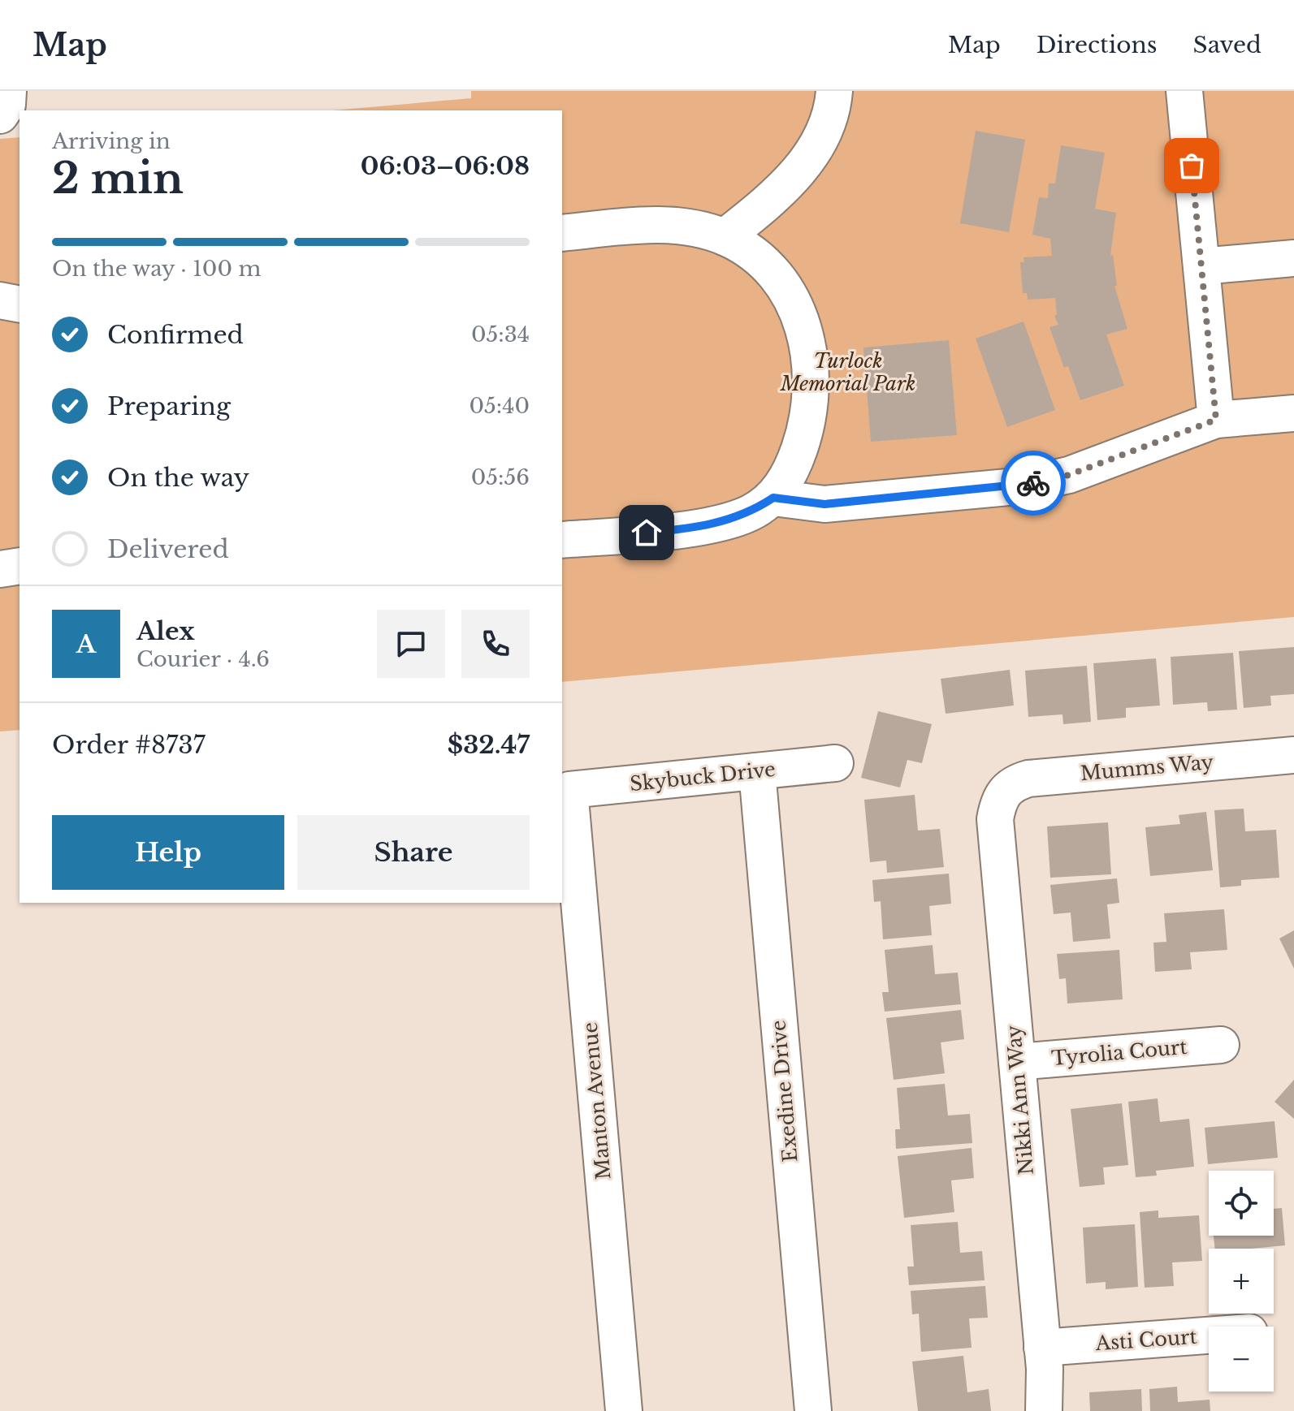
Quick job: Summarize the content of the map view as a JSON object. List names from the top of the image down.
{
  "streets": {
    "street": [
      "Mumms Way",
      "Skybuck Drive",
      "Tyrolia Court",
      "Exedine Drive",
      "Nikki Ann Way",
      "Manton Avenue",
      "Asti Court"
    ]
  },
  "crossings": [
    ["Mumms Way", "Nikki Ann Way"],
    ["Skybuck Drive", "Exedine Drive"],
    ["Skybuck Drive", "Manton Avenue"],
    ["Tyrolia Court", "Nikki Ann Way"],
    ["Nikki Ann Way", "Asti Court"]
  ],
  "parks": ["Turlock Memorial Park"],
  "page": {
    "header": "Map",
    "nav": ["Map", "Directions", "Saved"],
    "heading": ["2 min", "Arriving in", "06:03–06:08"],
    "panel": [
      "Alex",
      "Courier · 4.6",
      "Order #8737",
      "$32.47"
    ],
    "bar": "On the way · 100 m",
    "list": [
      ["Confirmed", "05:34"],
      ["Preparing", "05:40"],
      ["On the way", "05:56"],
      "Delivered"
    ],
    "round": "A",
    "buttons": ["Help", "Share"],
    "map_buttons": ["+", "−"]
  }
}
